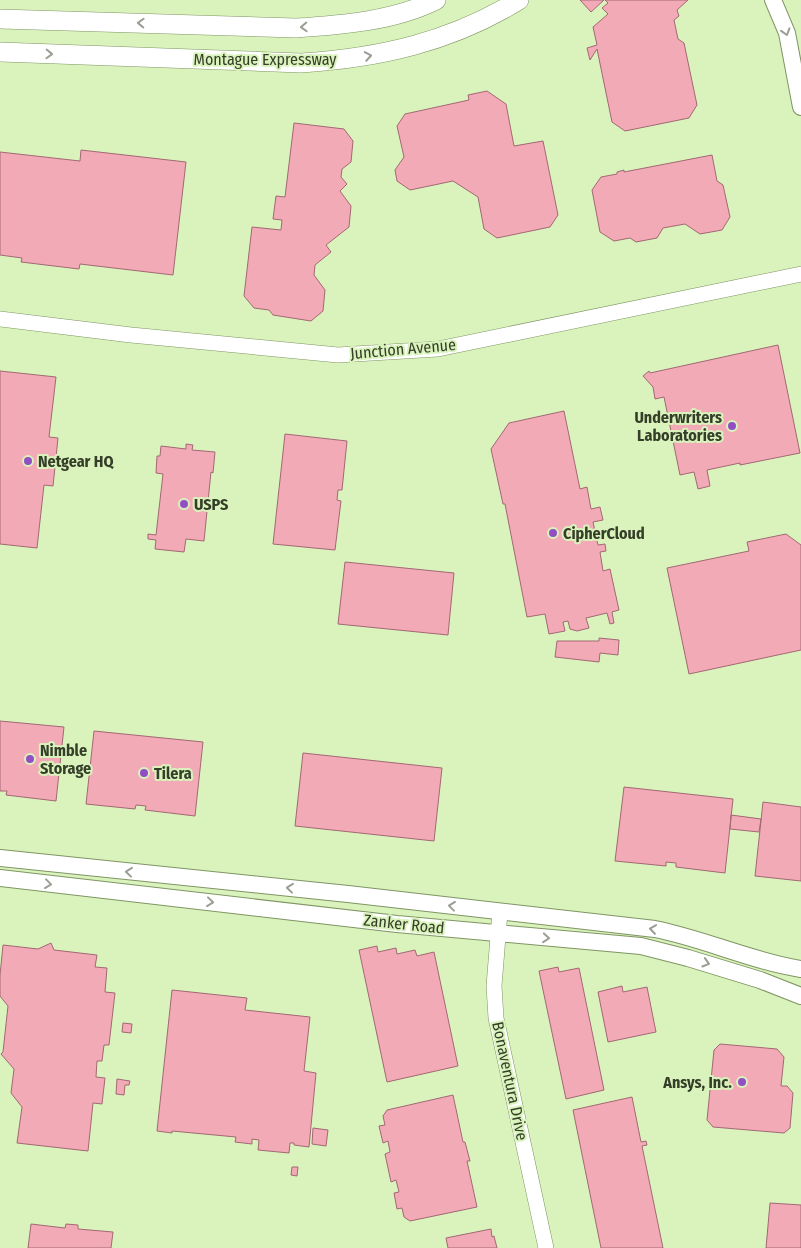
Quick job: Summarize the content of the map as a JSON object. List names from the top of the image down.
{
  "streets": {
    "highway": ["Montague Expressway"],
    "main road": ["Junction Avenue", "Zanker Road", "Bonaventura Drive"]
  },
  "crossings": [
    ["Zanker Road", "Bonaventura Drive"]
  ],
  "places": [
    "Underwriters Laboratories",
    "Netgear HQ",
    "USPS",
    "CipherCloud",
    "Nimble Storage",
    "Tilera",
    "Ansys, Inc."
  ]
}
